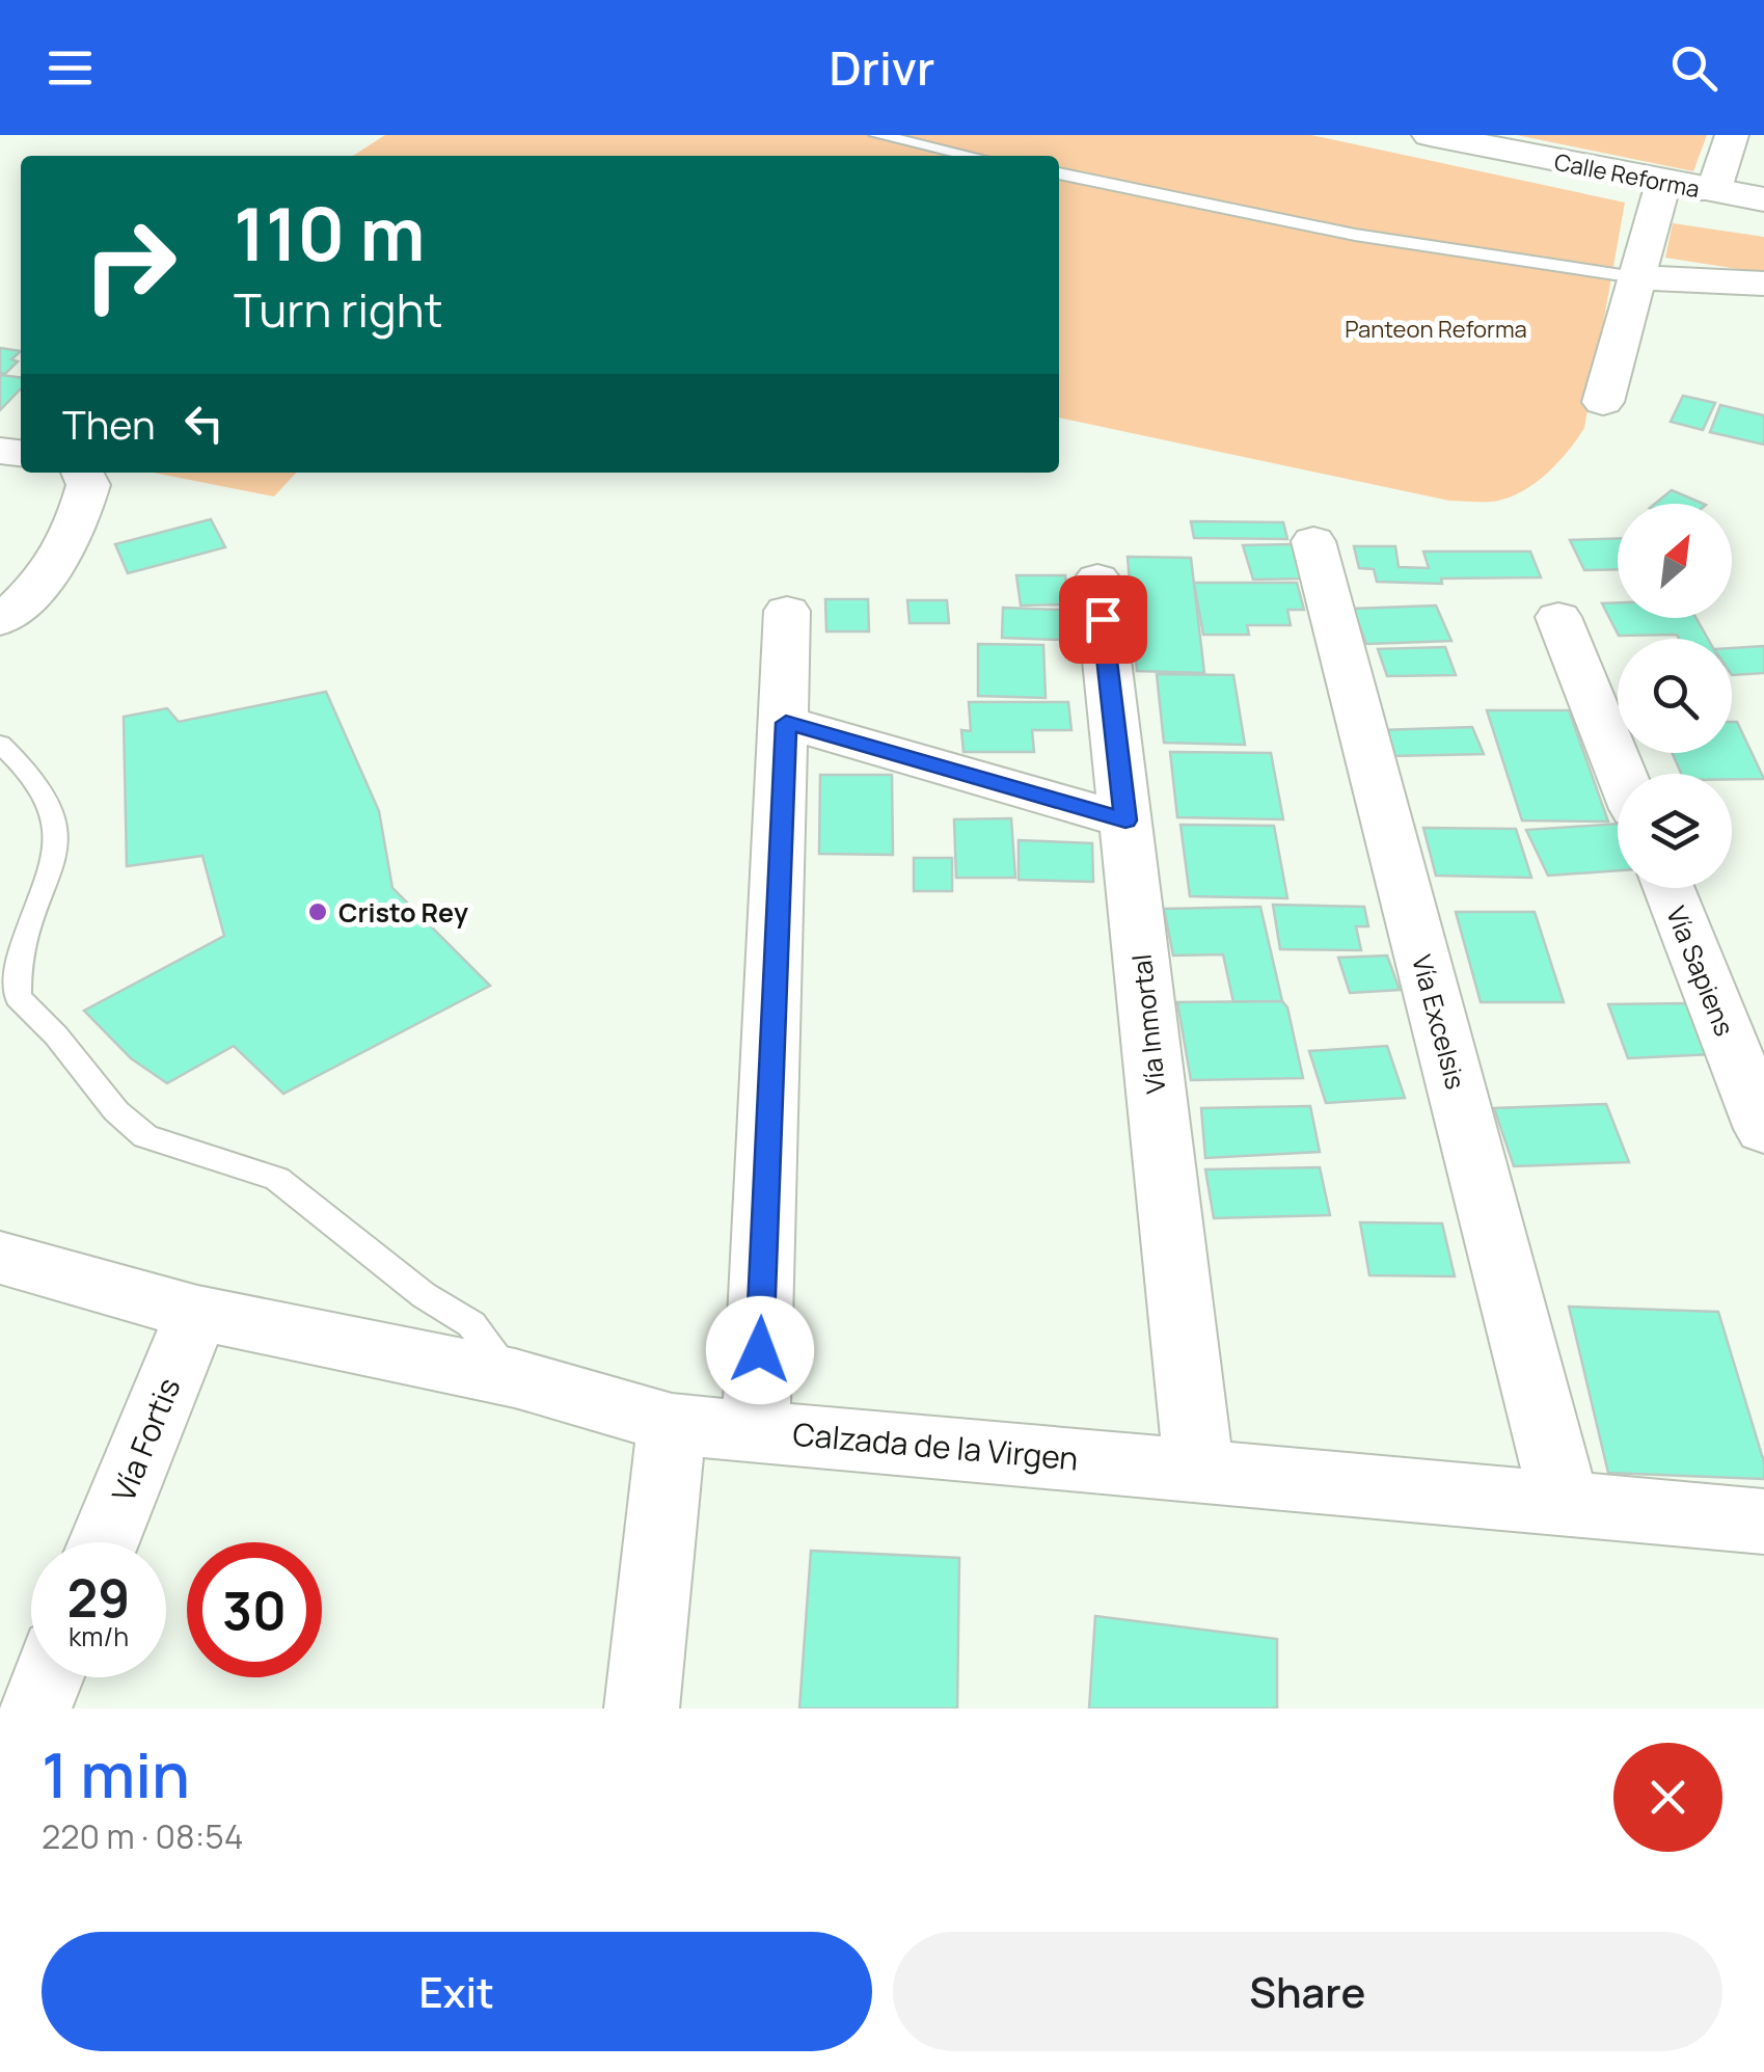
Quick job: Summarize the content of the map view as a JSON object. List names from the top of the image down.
{
  "streets": {
    "street": [
      "Calle Reforma",
      "Vía Sapiens",
      "Vía Excelsis",
      "Vía Inmortal",
      "Vía Fortis",
      "Calzada de la Virgen"
    ]
  },
  "crossings": [
    ["Vía Excelsis", "Calzada de la Virgen"],
    ["Vía Inmortal", "Calzada de la Virgen"],
    ["Vía Fortis", "Calzada de la Virgen"]
  ],
  "parks": ["Panteon Reforma"],
  "places": ["Cristo Rey"],
  "north": "top right",
  "page": {
    "header": "Drivr",
    "turn": ["110 m", "Turn right"],
    "then": "Then",
    "speed": "29 km/h",
    "limit": "30",
    "heading": ["1 min", "220 m · 08:54"],
    "buttons": ["Exit", "Share"]
  }
}
